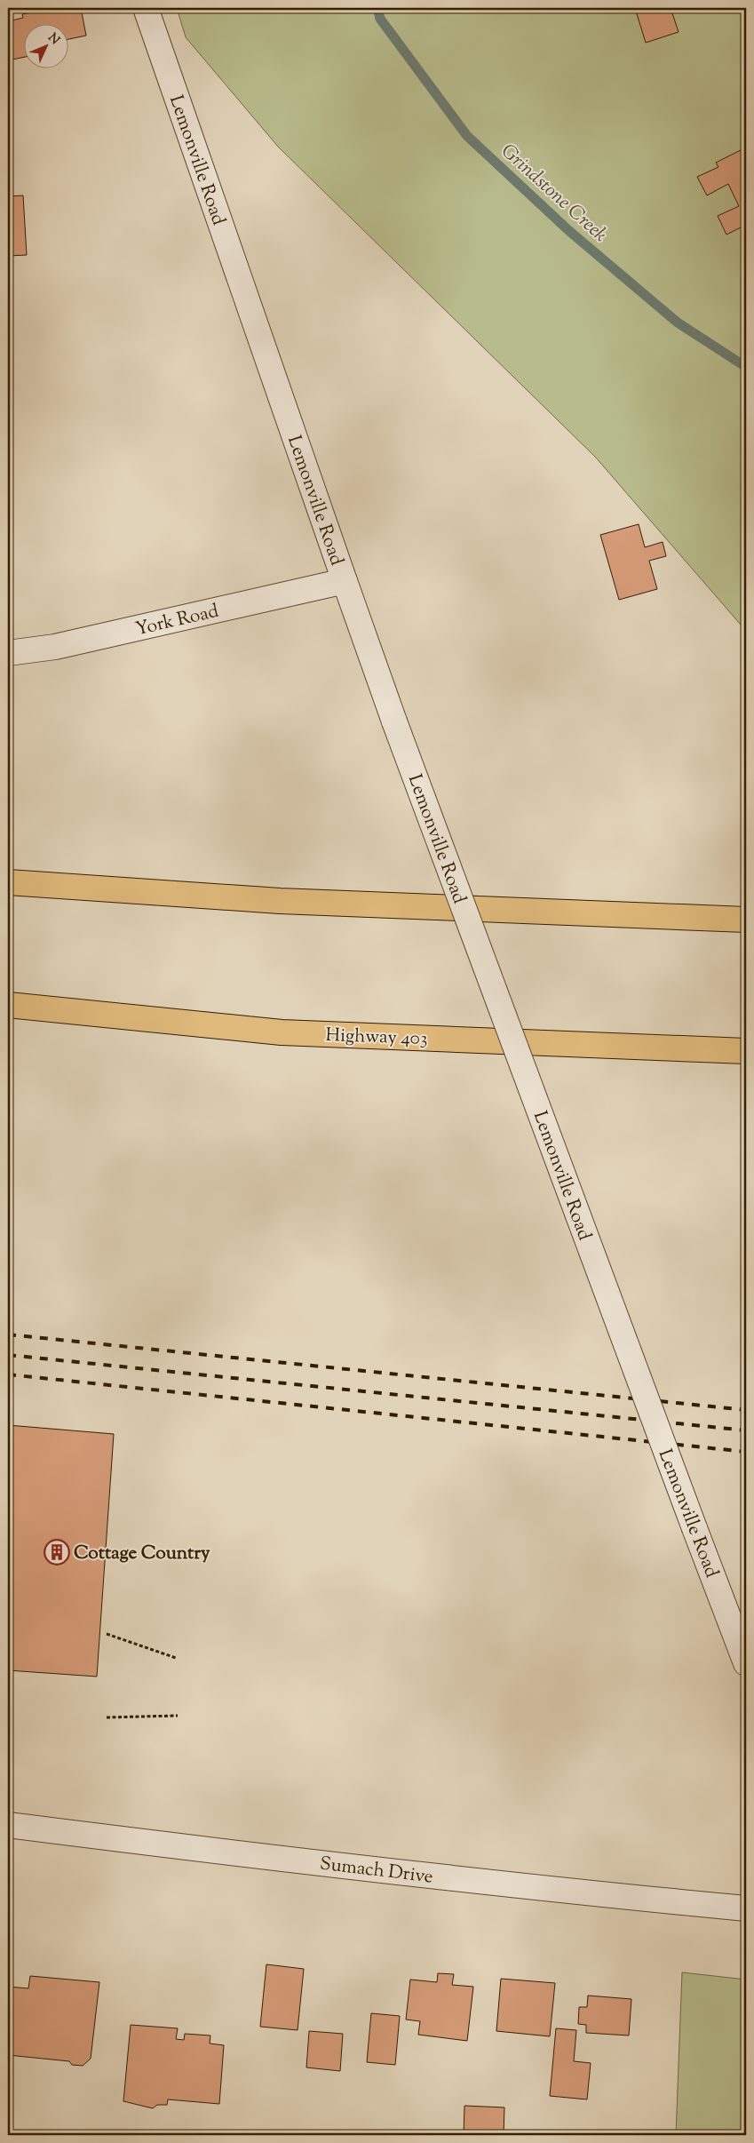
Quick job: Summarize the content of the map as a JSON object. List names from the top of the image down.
{
  "streets": {
    "highway": ["Highway 403"],
    "street": ["Lemonville Road", "York Road", "Sumach Drive"]
  },
  "crossings": [
    ["Lemonville Road", "York Road"]
  ],
  "water": ["Grindstone Creek"],
  "places": {
    "building": ["Cottage Country"]
  },
  "north": "top right"
}
